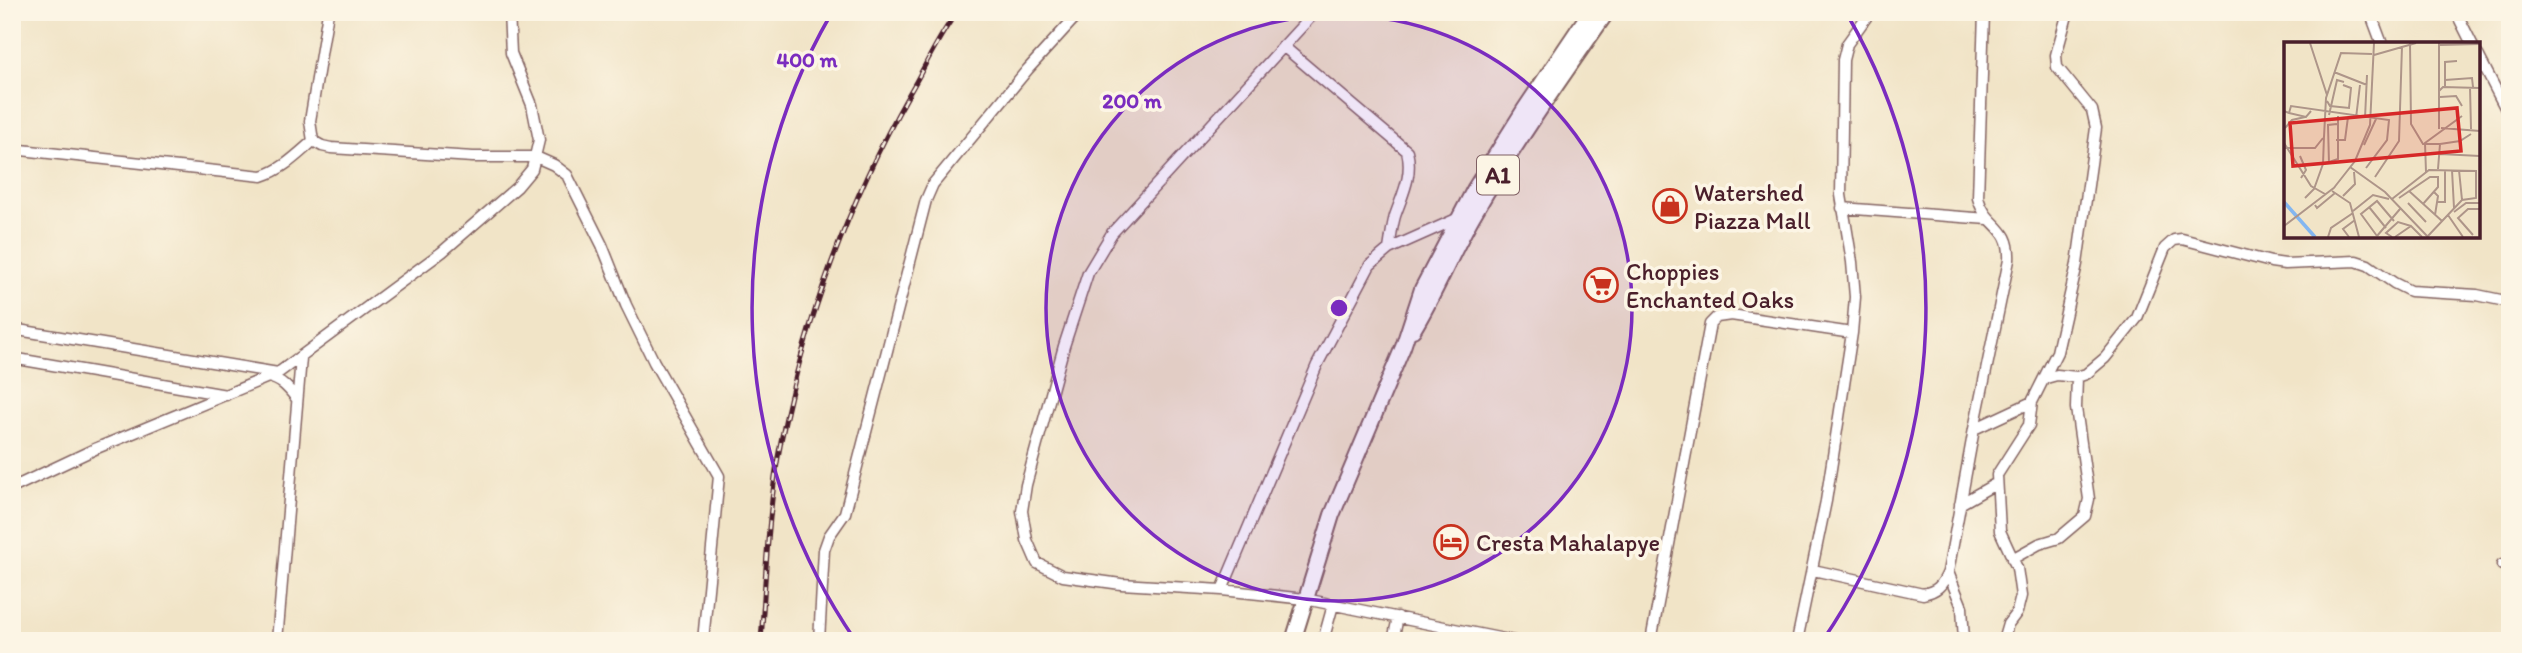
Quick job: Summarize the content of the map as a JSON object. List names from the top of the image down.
{
  "streets": {
    "highway": ["A1"]
  },
  "places": {
    "shop": ["Watershed Piazza Mall"],
    "supermarket": ["Choppies Enchanted Oaks"],
    "hotel": ["Cresta Mahalapye"]
  },
  "rings": ["400 m", "200 m"]
}
